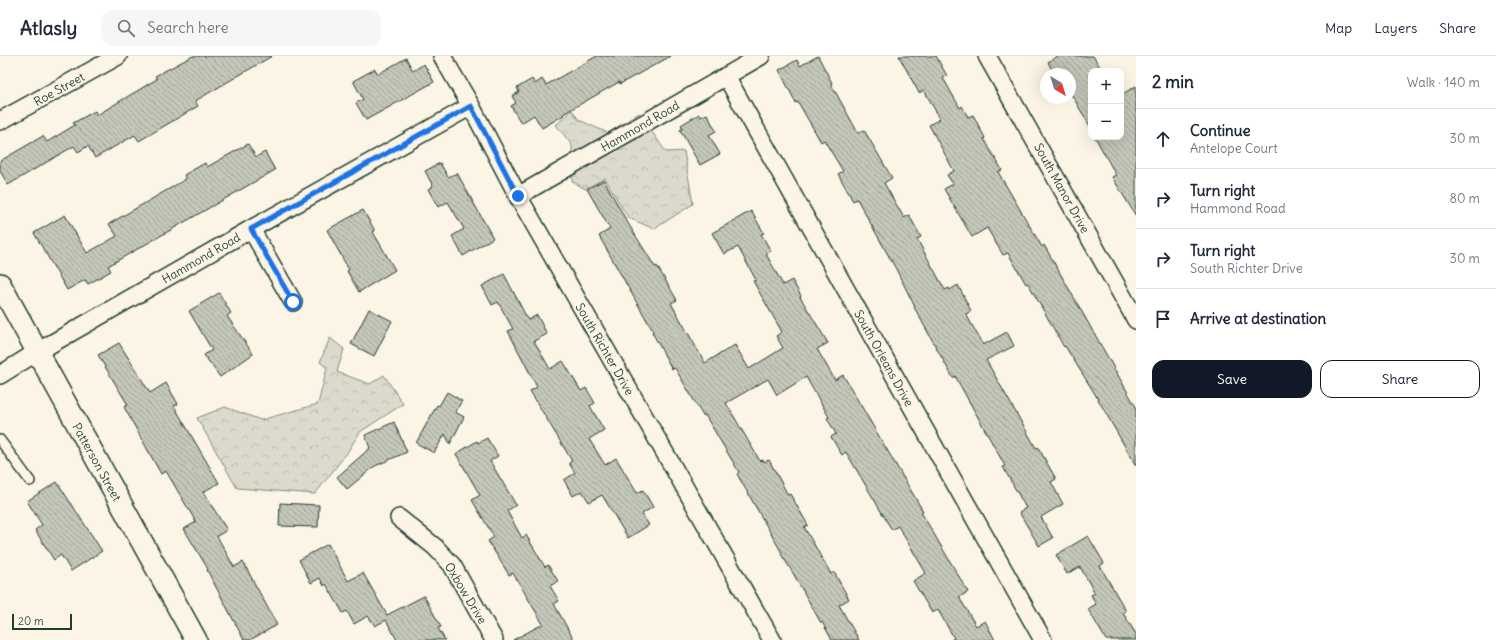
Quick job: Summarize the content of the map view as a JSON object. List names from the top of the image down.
{
  "streets": {
    "street": [
      "Roe Street",
      "Hammond Road",
      "South Manor Drive",
      "South Richter Drive",
      "South Orleans Drive",
      "Patterson Street",
      "Oxbow Drive"
    ]
  },
  "crossings": [
    ["Hammond Road", "South Richter Drive"],
    ["Hammond Road", "South Orleans Drive"],
    ["Hammond Road", "Patterson Street"]
  ],
  "scale_bar": "20 m",
  "north": "bottom right",
  "page": {
    "header": "Atlasly",
    "search": "Search here",
    "nav": ["Map", "Layers", "Share"],
    "heading": ["2 min", "Walk · 140 m"],
    "map_buttons": ["+", "−"],
    "list": [
      ["Continue", "Antelope Court", "30 m"],
      ["Turn right", "Hammond Road", "80 m"],
      ["Turn right", "South Richter Drive", "30 m"],
      "Arrive at destination"
    ],
    "buttons": ["Save", "Share"],
    "scale": "20 m"
  }
}
